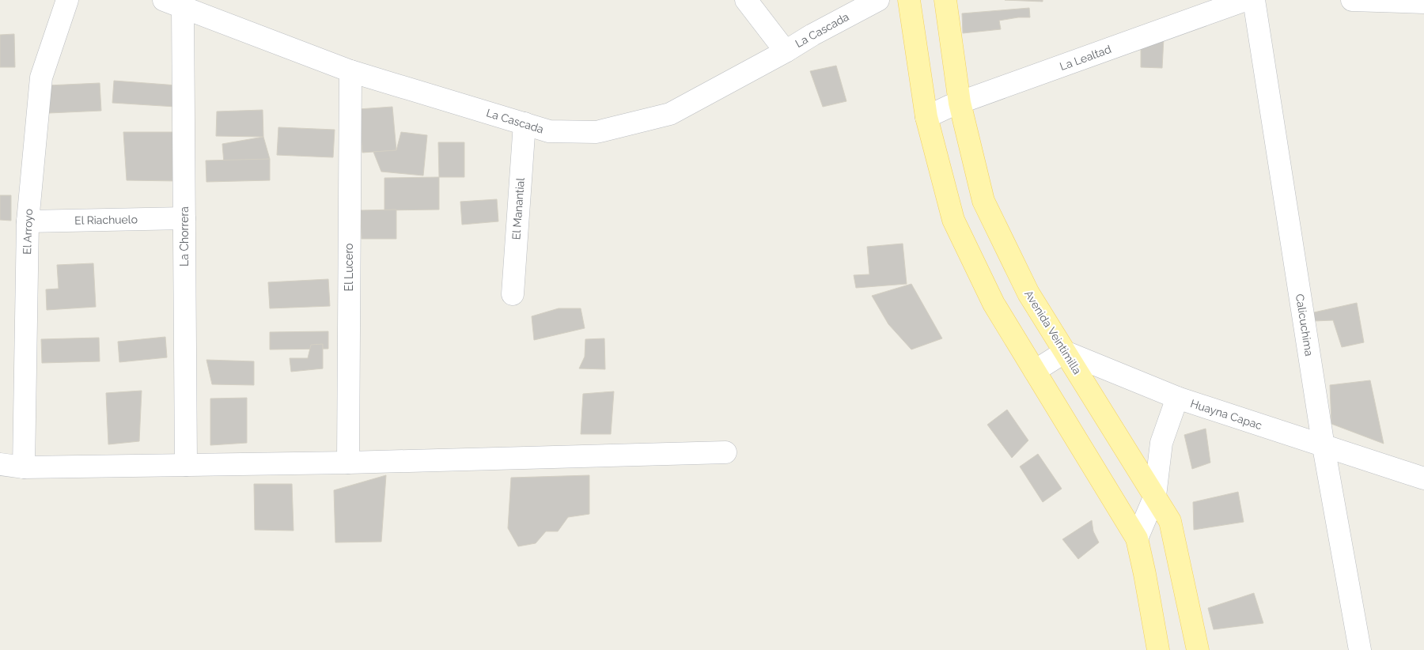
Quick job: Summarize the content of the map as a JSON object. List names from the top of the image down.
{
  "streets": {
    "main road": ["Avenida Veintimilla"],
    "street": [
      "La Cascada",
      "La Lealtad",
      "El Manantial",
      "El Riachuelo",
      "El Arroyo",
      "La Chorrera",
      "El Lucero",
      "Calicuchima",
      "Huayna Capac"
    ]
  },
  "crossings": [
    ["La Cascada", "El Manantial"],
    ["La Cascada", "La Chorrera"],
    ["La Cascada", "El Lucero"],
    ["La Lealtad", "Avenida Veintimilla"],
    ["El Riachuelo", "El Arroyo"],
    ["El Riachuelo", "La Chorrera"],
    ["Calicuchima", "Huayna Capac"],
    ["Avenida Veintimilla", "Huayna Capac"]
  ]
}
